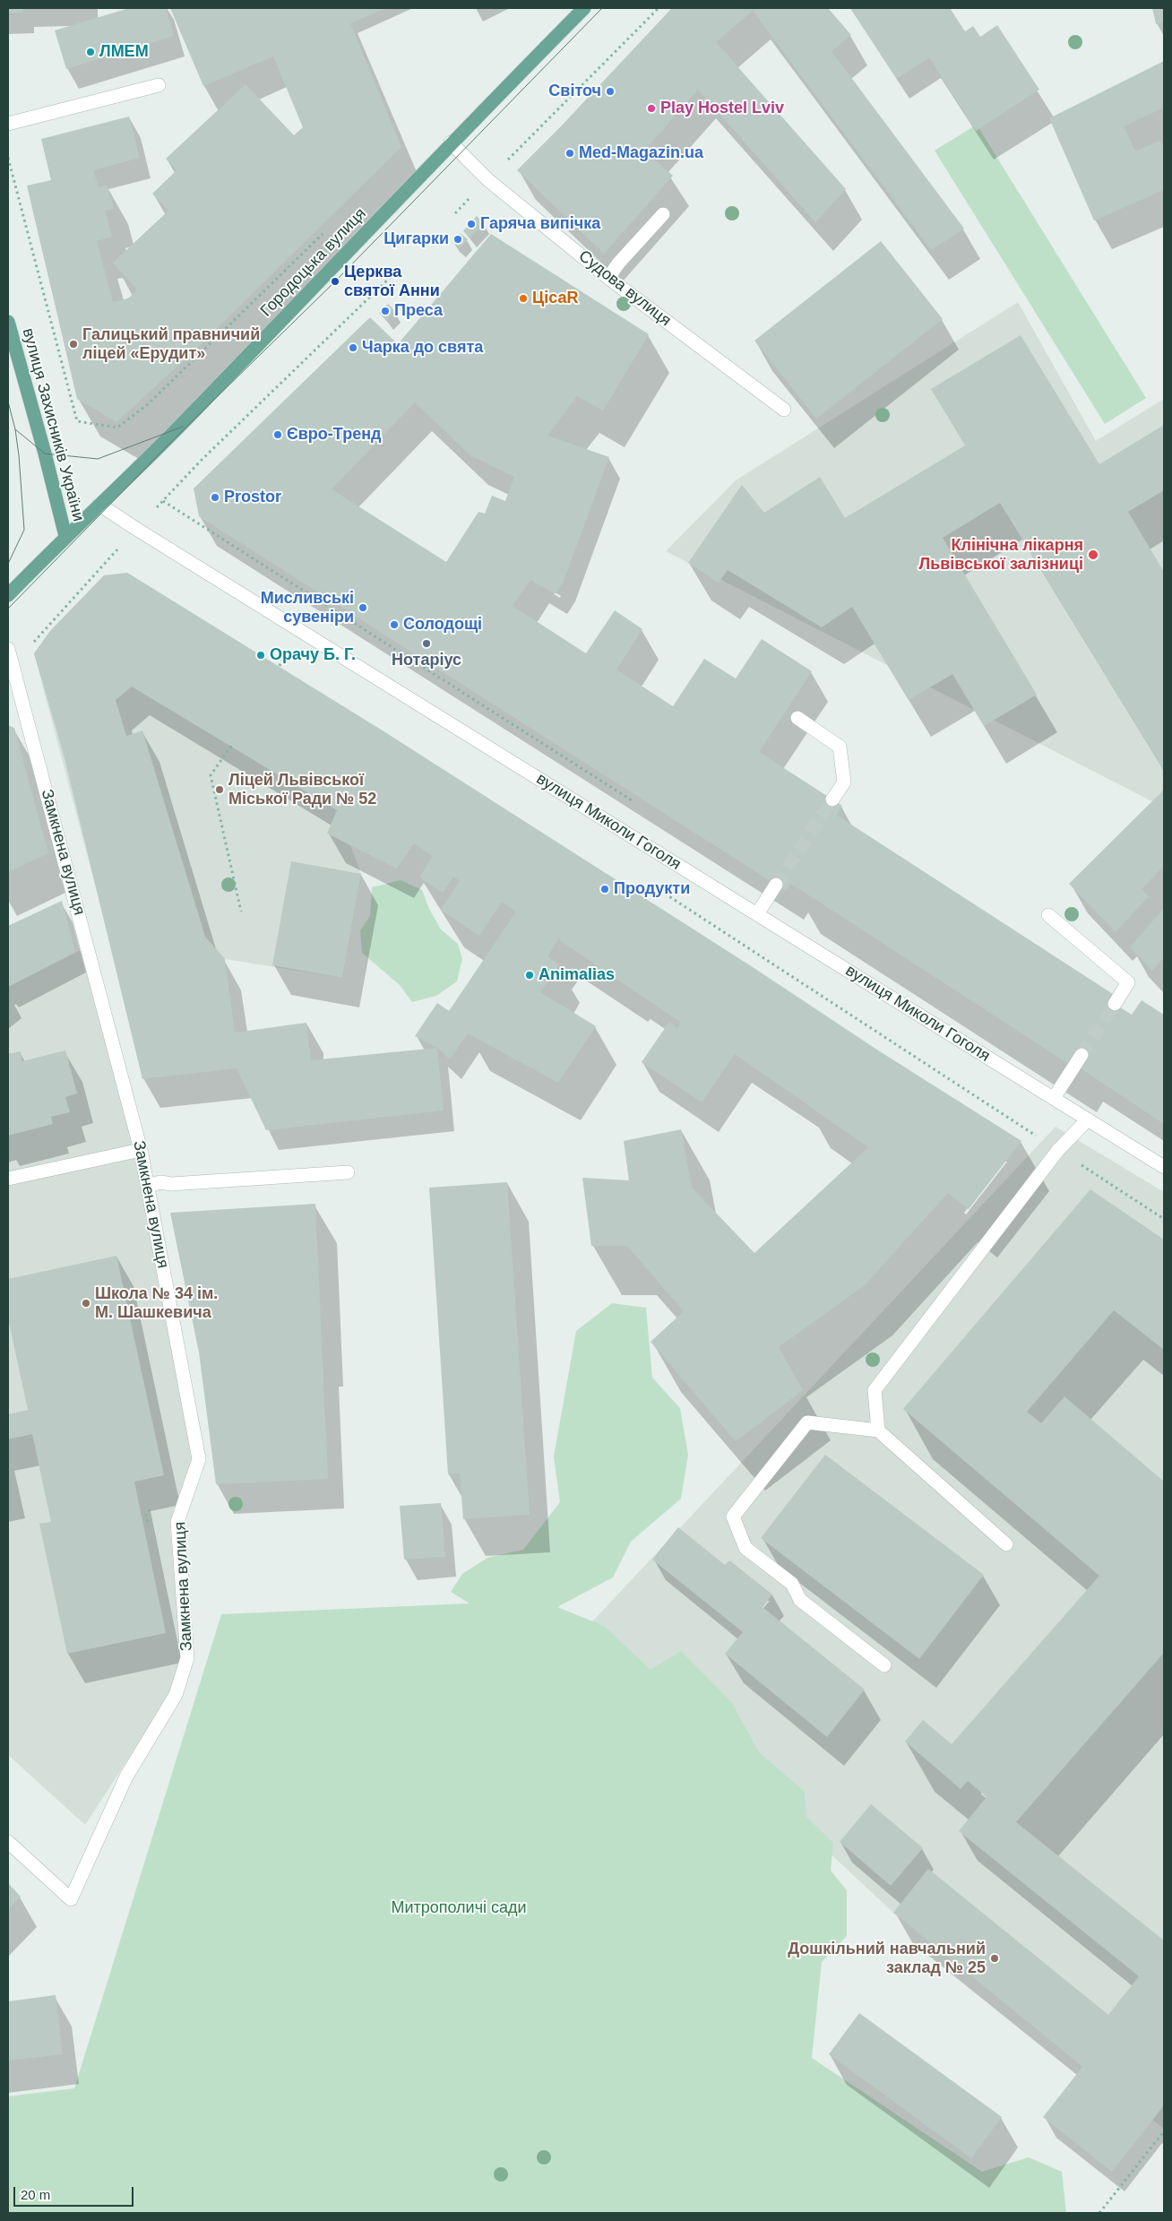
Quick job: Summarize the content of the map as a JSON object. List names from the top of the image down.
{
  "streets": {
    "main road": ["Городоцька вулиця", "вулиця Захисників України"],
    "street": ["Судова вулиця", "вулиця Миколи Гоголя", "Замкнена вулиця"]
  },
  "crossings": [
    ["Городоцька вулиця", "Судова вулиця"],
    ["Городоцька вулиця", "вулиця Захисників України"],
    ["Городоцька вулиця", "вулиця Миколи Гоголя"]
  ],
  "parks": ["Митрополичі сади"],
  "places": [
    "ЛМЕМ",
    "Світоч",
    "Play Hostel Lviv",
    "Med-Magazin.ua",
    "Гаряча випічка",
    "Цигарки",
    "Церква святої Анни",
    "ЦісаR",
    "Преса",
    "Галицький правничий ліцей «Ерудит»",
    "Чарка до свята",
    "Євро-Тренд",
    "Prostor",
    "Клінічна лікарня Львівської залізниці",
    "Мисливські сувеніри",
    "Солодощі",
    "Нотаріус",
    "Орачу Б. Г.",
    "Ліцей Львівської Міської Ради № 52",
    "Продукти",
    "Animalias",
    "Школа № 34 ім. М. Шашкевича",
    "Дошкільний навчальний заклад № 25"
  ],
  "scale_bar": "20 m"
}
